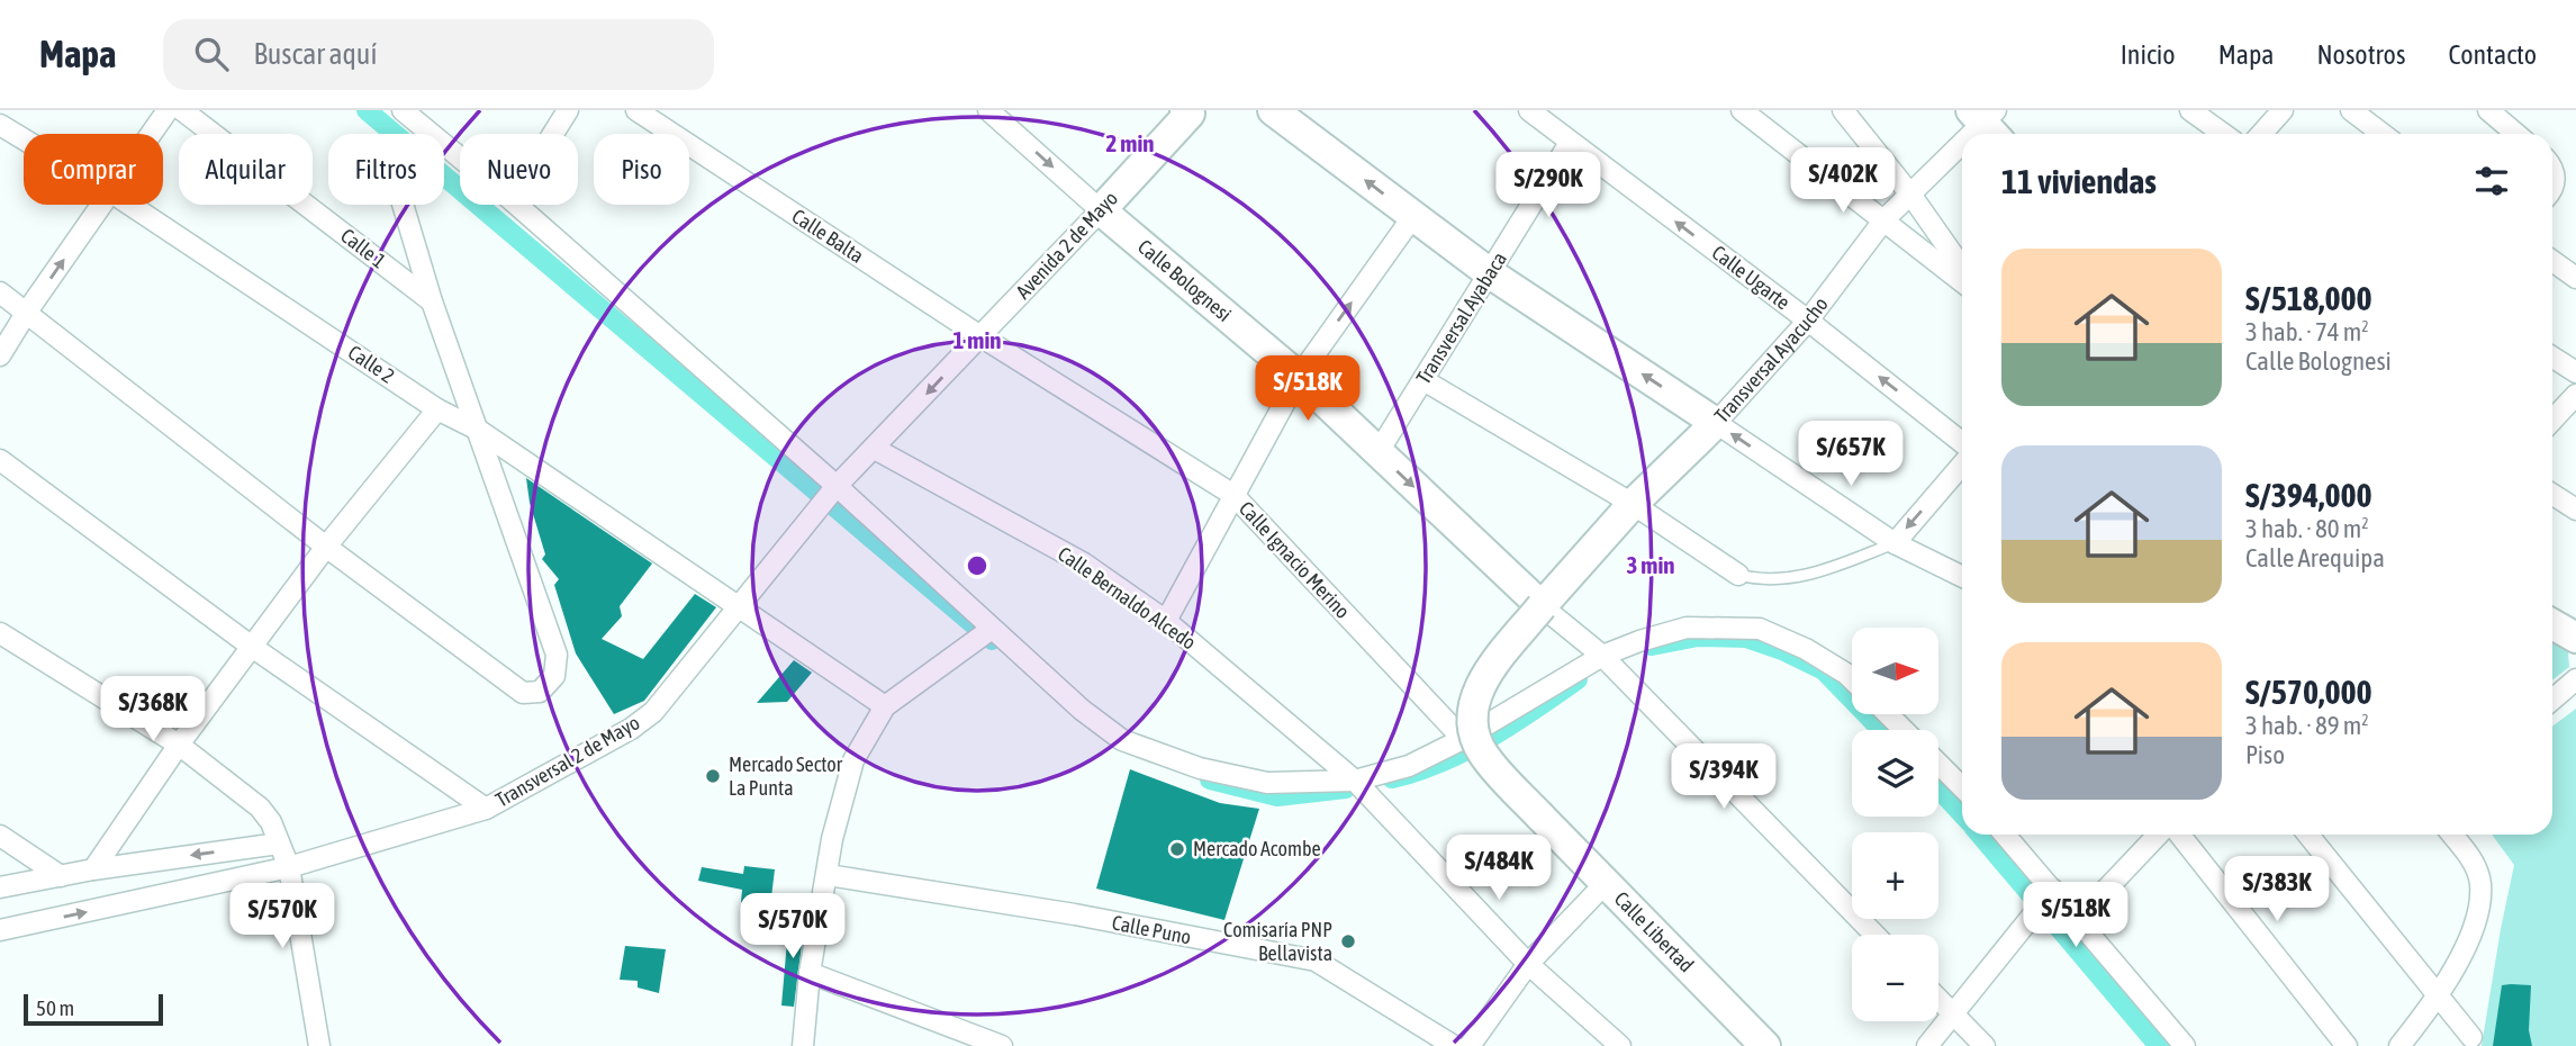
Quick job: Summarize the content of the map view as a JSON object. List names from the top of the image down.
{
  "streets": {
    "main road": [
      "Avenida 2 de Mayo",
      "Calle Bolognesi",
      "Transversal Ayacucho",
      "Calle Libertad"
    ],
    "street": [
      "Calle Balta",
      "Calle 1",
      "Calle Ugarte",
      "Transversal Ayabaca",
      "Calle 2",
      "Calle Ignacio Merino",
      "Calle Bernaldo Alcedo",
      "Transversal 2 de Mayo",
      "Calle Puno"
    ]
  },
  "crossings": [
    ["Calle Balta", "Avenida 2 de Mayo"],
    ["Calle Balta", "Calle Ignacio Merino"],
    ["Avenida 2 de Mayo", "Calle Bolognesi"],
    ["Avenida 2 de Mayo", "Calle Ignacio Merino"],
    ["Avenida 2 de Mayo", "Calle Bernaldo Alcedo"],
    ["Avenida 2 de Mayo", "Transversal 2 de Mayo"],
    ["Calle Ugarte", "Transversal Ayabaca"],
    ["Calle Ugarte", "Transversal Ayacucho"],
    ["Calle Bolognesi", "Transversal Ayabaca"],
    ["Calle Bolognesi", "Transversal Ayacucho"],
    ["Calle Bolognesi", "Calle Libertad"],
    ["Transversal Ayacucho", "Calle Libertad"],
    ["Calle 2", "Transversal 2 de Mayo"],
    ["Calle Bernaldo Alcedo", "Transversal 2 de Mayo"]
  ],
  "places": ["Mercado Sector La Punta", "Mercado Acombe", "Comisaría PNP Bellavista"],
  "scale_bar": "50 m",
  "north": "right",
  "page": {
    "header": "Mapa",
    "search": "Buscar aquí",
    "nav": [
      "Inicio",
      "Mapa",
      "Nosotros",
      "Contacto"
    ],
    "chip": [
      "Comprar",
      "Alquilar",
      "Filtros",
      "Nuevo",
      "Piso"
    ],
    "heading": "11 viviendas",
    "price": [
      "S/402K",
      "S/290K",
      "S/518K",
      "S/657K",
      "S/368K",
      "S/394K",
      "S/484K",
      "S/383K",
      "S/518K",
      "S/570K",
      "S/570K"
    ],
    "list": [
      {
        "name": "S/518,000",
        "note": "3 hab. · 74 m² · Calle Bolognesi"
      },
      {
        "name": "S/394,000",
        "note": "3 hab. · 80 m² · Calle Arequipa"
      },
      {
        "name": "S/570,000",
        "note": "3 hab. · 89 m² · Piso"
      }
    ],
    "map_buttons": ["+", "−"],
    "scale": "50 m"
  },
  "rings": ["2 min", "1 min", "3 min"]
}
